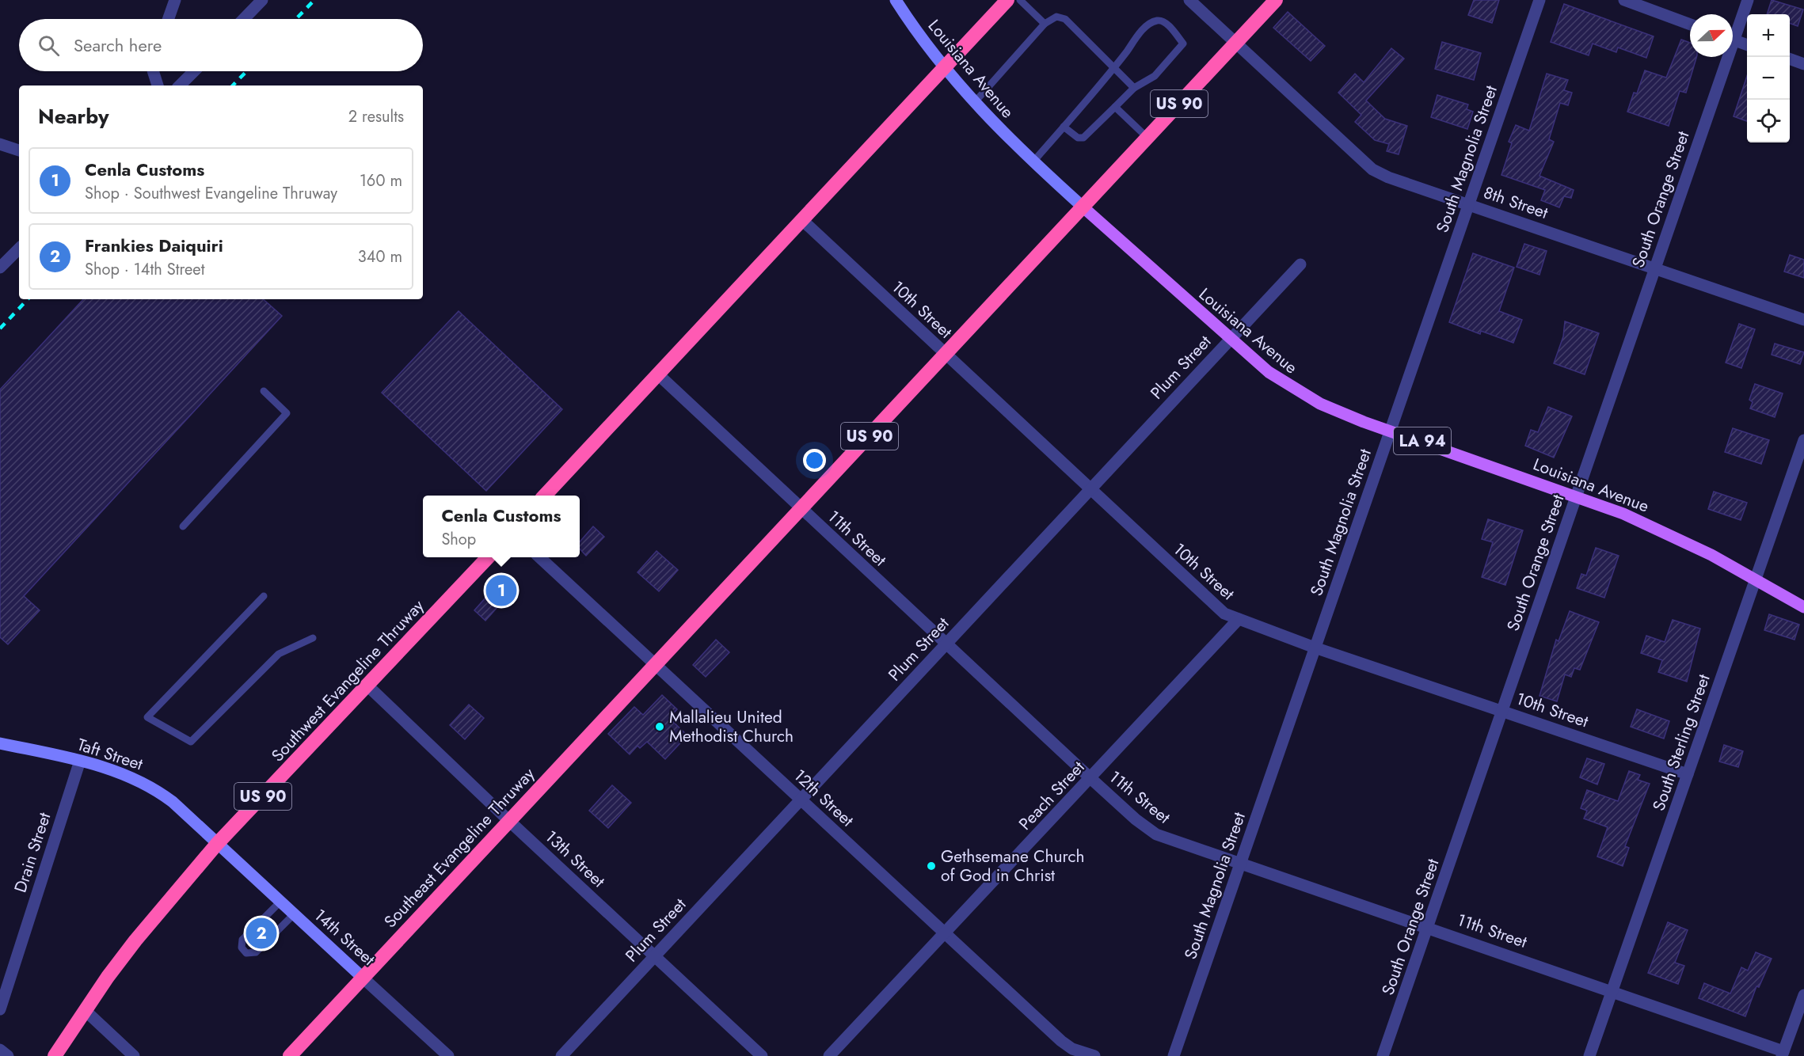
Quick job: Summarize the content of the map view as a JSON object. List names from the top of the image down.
{
  "streets": {
    "highway": ["US 90", "Southwest Evangeline Thruway", "Southeast Evangeline Thruway"],
    "main road": ["Louisiana Avenue", "LA 94"],
    "street": [
      "South Magnolia Street",
      "South Orange Street",
      "8th Street",
      "10th Street",
      "Plum Street",
      "11th Street",
      "South Sterling Street",
      "Taft Street",
      "Peach Street",
      "12th Street",
      "Drain Street",
      "13th Street",
      "14th Street"
    ]
  },
  "crossings": [
    ["Louisiana Avenue", "US 90"],
    ["Louisiana Avenue", "South Magnolia Street"],
    ["Louisiana Avenue", "South Orange Street"],
    ["Louisiana Avenue", "Plum Street"],
    ["Louisiana Avenue", "South Sterling Street"],
    ["US 90", "8th Street"],
    ["US 90", "10th Street"],
    ["US 90", "11th Street"],
    ["US 90", "12th Street"],
    ["US 90", "Southeast Evangeline Thruway"],
    ["South Magnolia Street", "8th Street"],
    ["South Magnolia Street", "10th Street"],
    ["South Magnolia Street", "11th Street"],
    ["South Orange Street", "8th Street"],
    ["South Orange Street", "10th Street"],
    ["South Orange Street", "11th Street"],
    ["10th Street", "Plum Street"],
    ["10th Street", "South Sterling Street"],
    ["10th Street", "Peach Street"],
    ["Plum Street", "11th Street"],
    ["Plum Street", "12th Street"],
    ["Plum Street", "13th Street"],
    ["11th Street", "South Sterling Street"],
    ["11th Street", "Peach Street"],
    ["Southwest Evangeline Thruway", "Taft Street"],
    ["Southwest Evangeline Thruway", "13th Street"],
    ["Southwest Evangeline Thruway", "14th Street"],
    ["Taft Street", "Drain Street"],
    ["Taft Street", "14th Street"],
    ["Peach Street", "12th Street"],
    ["12th Street", "Southeast Evangeline Thruway"],
    ["Southeast Evangeline Thruway", "13th Street"],
    ["Southeast Evangeline Thruway", "14th Street"]
  ],
  "places": ["Mallalieu United Methodist Church", "Gethsemane Church of God in Christ"],
  "north": "right",
  "page": {
    "map_buttons": ["+", "−"],
    "search": "Search here",
    "heading": ["Nearby", "2 results"],
    "list": [
      {
        "mark": "1",
        "name": "Cenla Customs",
        "note": "Shop · Southwest Evangeline Thruway",
        "value": "160 m"
      },
      {
        "mark": "2",
        "name": "Frankies Daiquiri",
        "note": "Shop · 14th Street",
        "value": "340 m"
      }
    ],
    "popup": ["Cenla Customs", "Shop"],
    "pins": ["1", "2"]
  }
}
